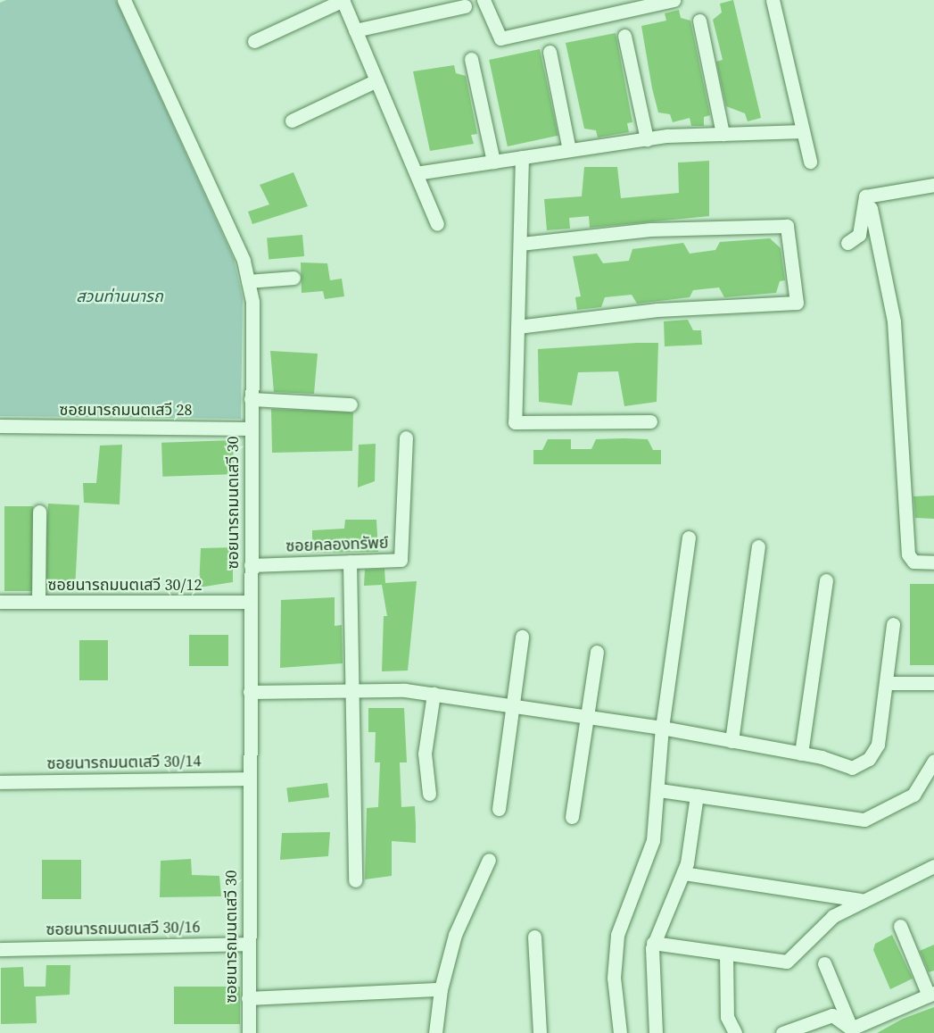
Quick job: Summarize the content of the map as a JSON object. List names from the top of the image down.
{
  "streets": {
    "street": [
      "ซอยนารถมนตเสวี 28",
      "ซอยนารถมนตเสวี 30",
      "ซอยคลองทรัพย์",
      "ซอยนารถมนตเสวี 30/12",
      "ซอยนารถมนตเสวี 30/14",
      "ซอยนารถมนตเสวี 30/16"
    ]
  },
  "crossings": [
    ["ซอยนารถมนตเสวี 28", "ซอยนารถมนตเสวี 30"],
    ["ซอยนารถมนตเสวี 30", "ซอยคลองทรัพย์"],
    ["ซอยนารถมนตเสวี 30", "ซอยนารถมนตเสวี 30/12"],
    ["ซอยนารถมนตเสวี 30", "ซอยนารถมนตเสวี 30/14"],
    ["ซอยนารถมนตเสวี 30", "ซอยนารถมนตเสวี 30/16"]
  ],
  "parks": ["สวนท่านนารถ"]
}
